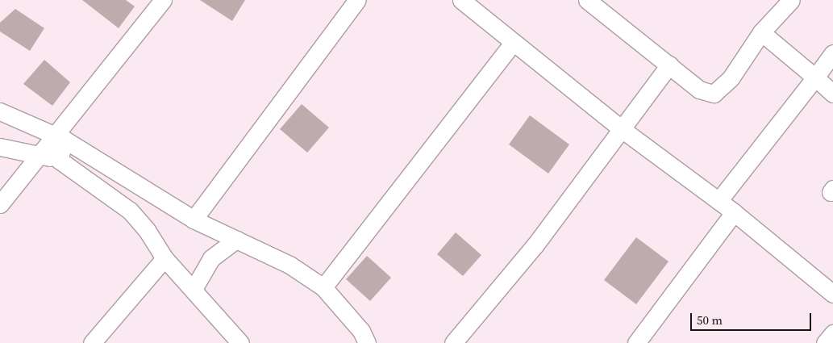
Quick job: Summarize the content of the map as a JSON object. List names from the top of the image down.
{
  "scale_bar": "50 m"
}
